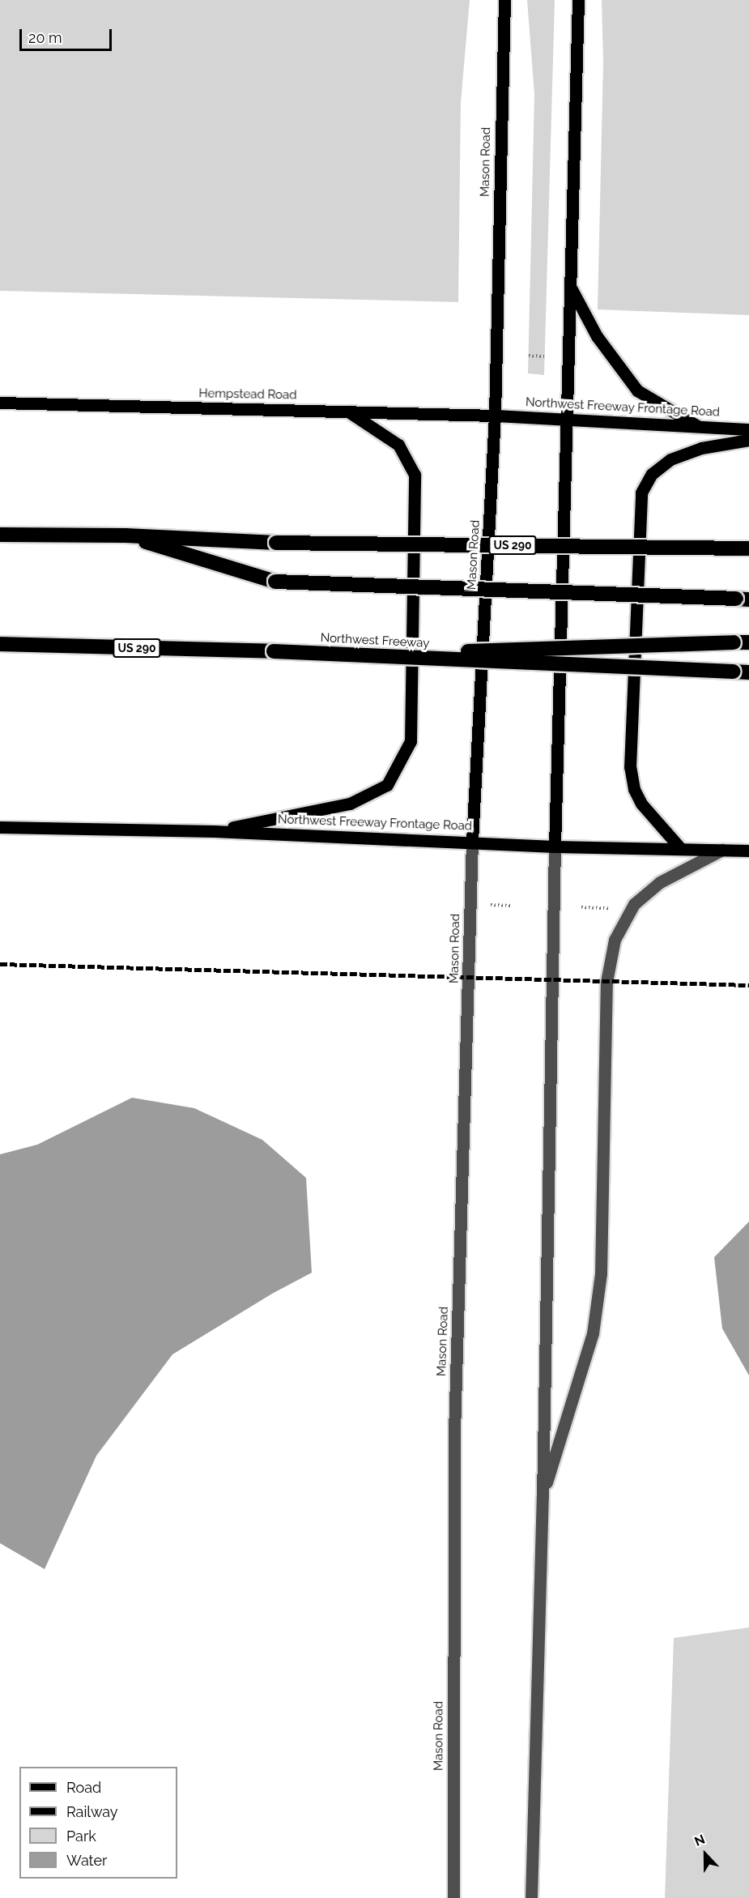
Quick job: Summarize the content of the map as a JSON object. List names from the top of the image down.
{
  "streets": {
    "highway": ["US 290", "Northwest Freeway"],
    "main road": ["Mason Road", "Hempstead Road", "Northwest Freeway Frontage Road"]
  },
  "crossings": [
    ["Mason Road", "Hempstead Road"],
    ["Mason Road", "Northwest Freeway Frontage Road"],
    ["Hempstead Road", "Northwest Freeway Frontage Road"]
  ],
  "legend": [
    "Road",
    "Railway",
    "Park",
    "Water"
  ],
  "scale_bar": "20 m",
  "north": "top"
}
